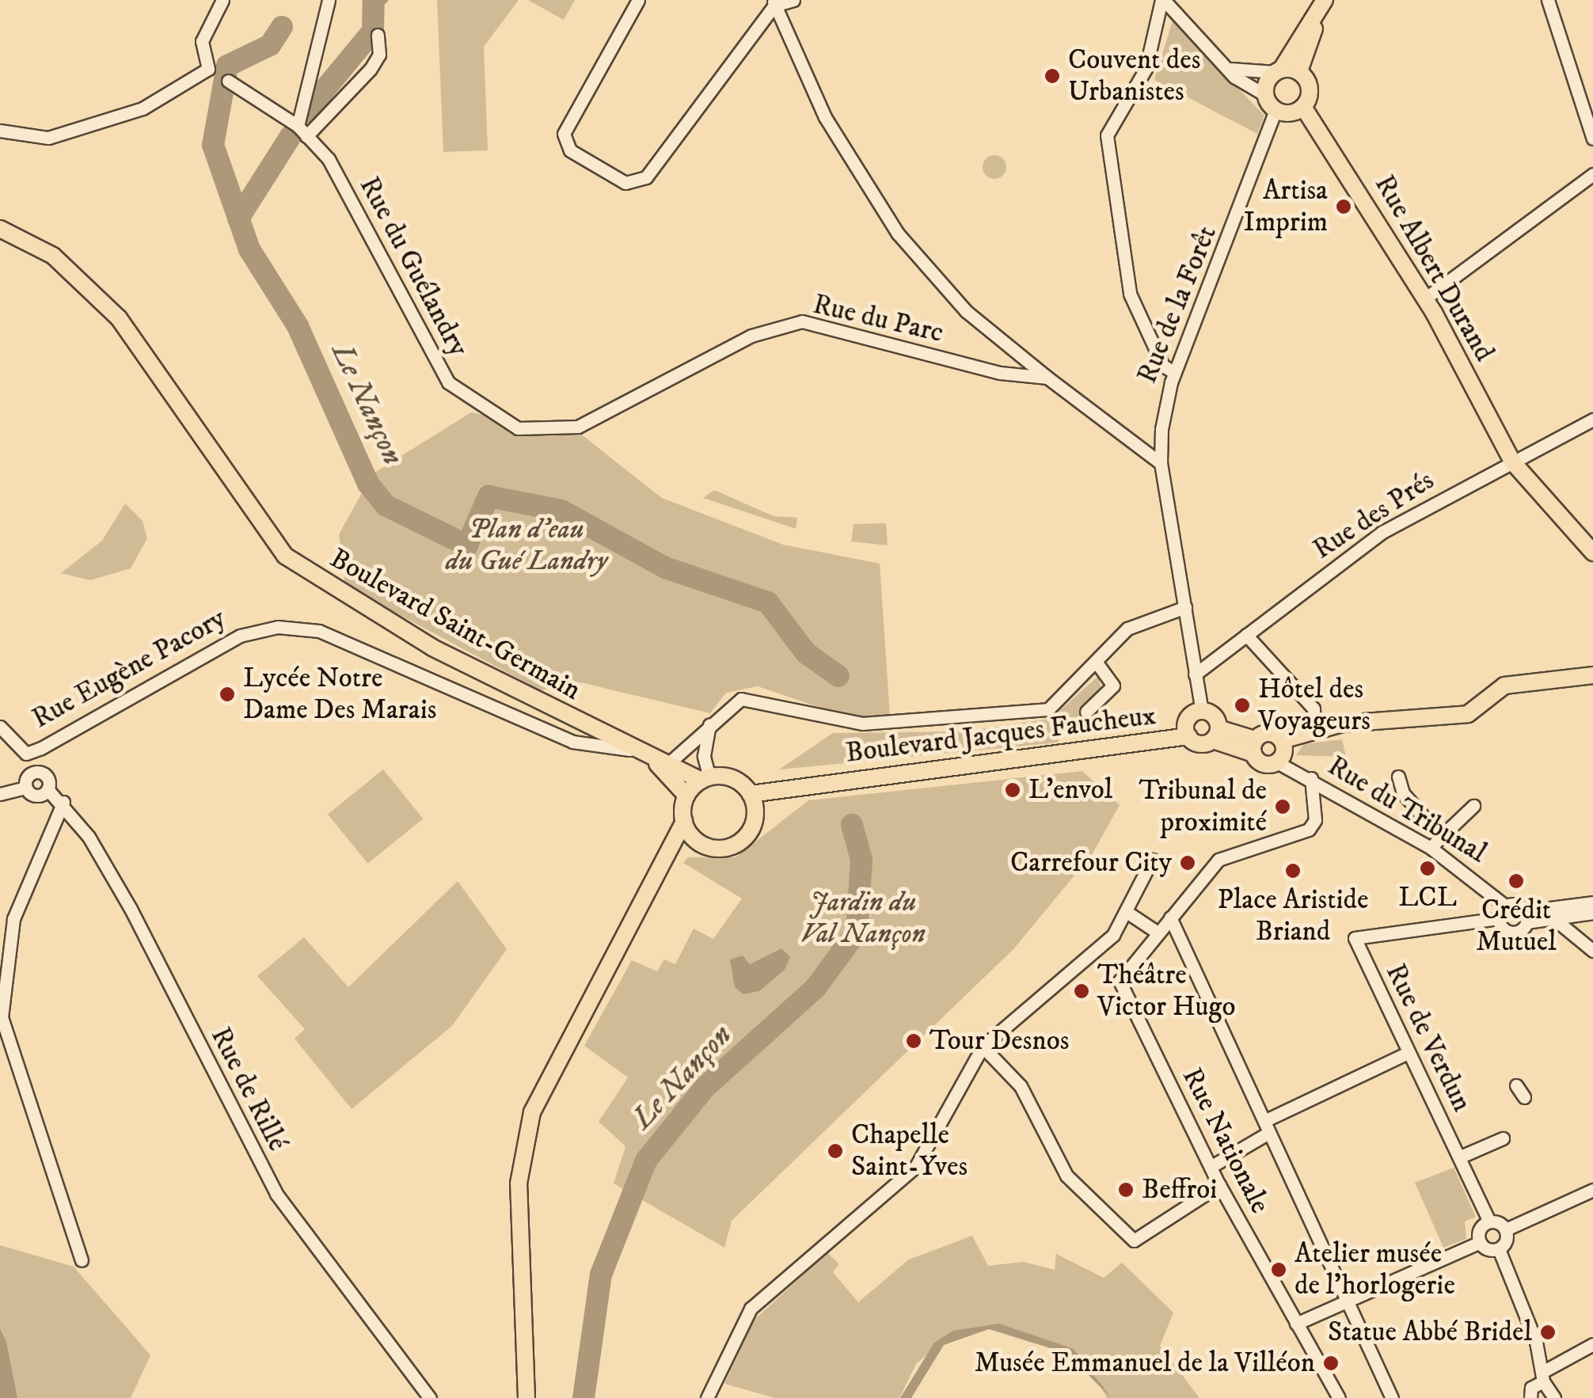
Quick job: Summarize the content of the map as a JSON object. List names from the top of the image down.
{
  "streets": {
    "main road": [
      "Rue Albert Durand",
      "Boulevard Saint-Germain",
      "Rue Eugène Pacory",
      "Boulevard Jacques Faucheux"
    ],
    "street": [
      "Rue du Guélandry",
      "Rue de la Forêt",
      "Rue du Parc",
      "Rue des Prés",
      "Rue du Tribunal",
      "Rue de Verdun",
      "Rue de Rillé",
      "Rue Nationale"
    ]
  },
  "crossings": [
    ["Rue du Guélandry", "Rue du Parc"],
    ["Rue Albert Durand", "Rue de la Forêt"],
    ["Rue Albert Durand", "Rue des Prés"],
    ["Rue de la Forêt", "Rue des Prés"],
    ["Boulevard Saint-Germain", "Rue Eugène Pacory"],
    ["Boulevard Saint-Germain", "Boulevard Jacques Faucheux"],
    ["Rue Eugène Pacory", "Boulevard Jacques Faucheux"]
  ],
  "water": ["Le Nançon"],
  "parks": ["Plan d'eau du Gué Landry", "Jardin du Val Nançon"],
  "places": [
    "Couvent des Urbanistes",
    "Artisa Imprim",
    "Lycée Notre Dame Des Marais",
    "Hôtel des Voyageurs",
    "L'envol",
    "Tribunal de proximité",
    "Carrefour City",
    "LCL",
    "Place Aristide Briand",
    "Crédit Mutuel",
    "Théâtre Victor Hugo",
    "Tour Desnos",
    "Chapelle Saint-Yves",
    "Beffroi",
    "Atelier musée de l'horlogerie",
    "Statue Abbé Bridel",
    "Musée Emmanuel de la Villéon"
  ]
}
